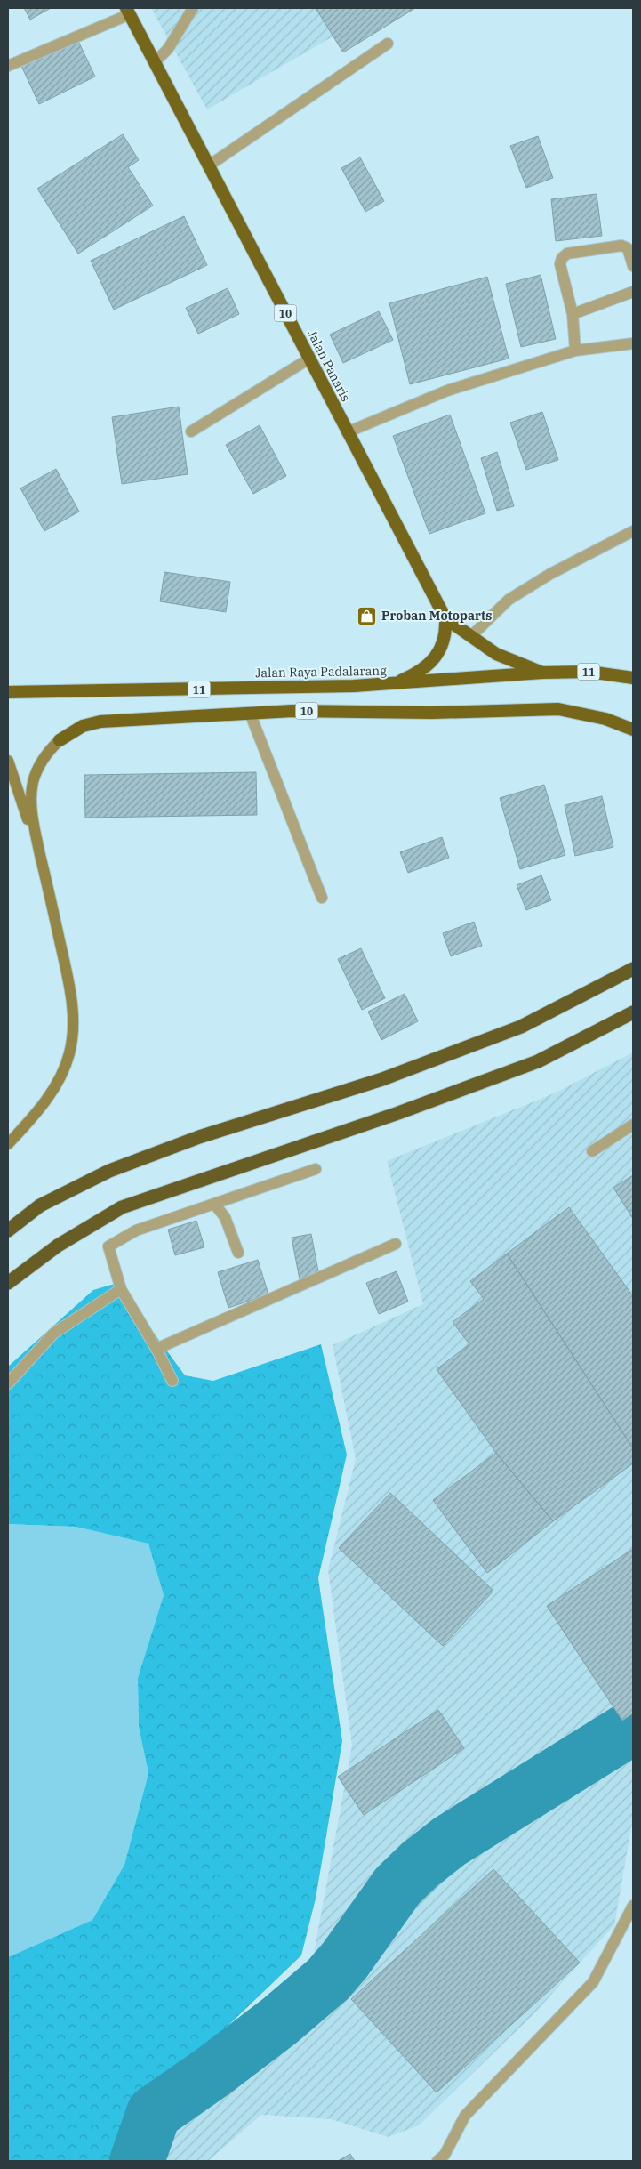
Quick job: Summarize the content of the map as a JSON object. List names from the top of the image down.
{
  "streets": {
    "highway": [
      "10",
      "Jalan Panaris",
      "Jalan Raya Padalarang",
      "11"
    ]
  },
  "crossings": [
    ["Jalan Panaris", "Jalan Raya Padalarang"]
  ],
  "places": {
    "shop": ["Proban Motoparts"]
  }
}
